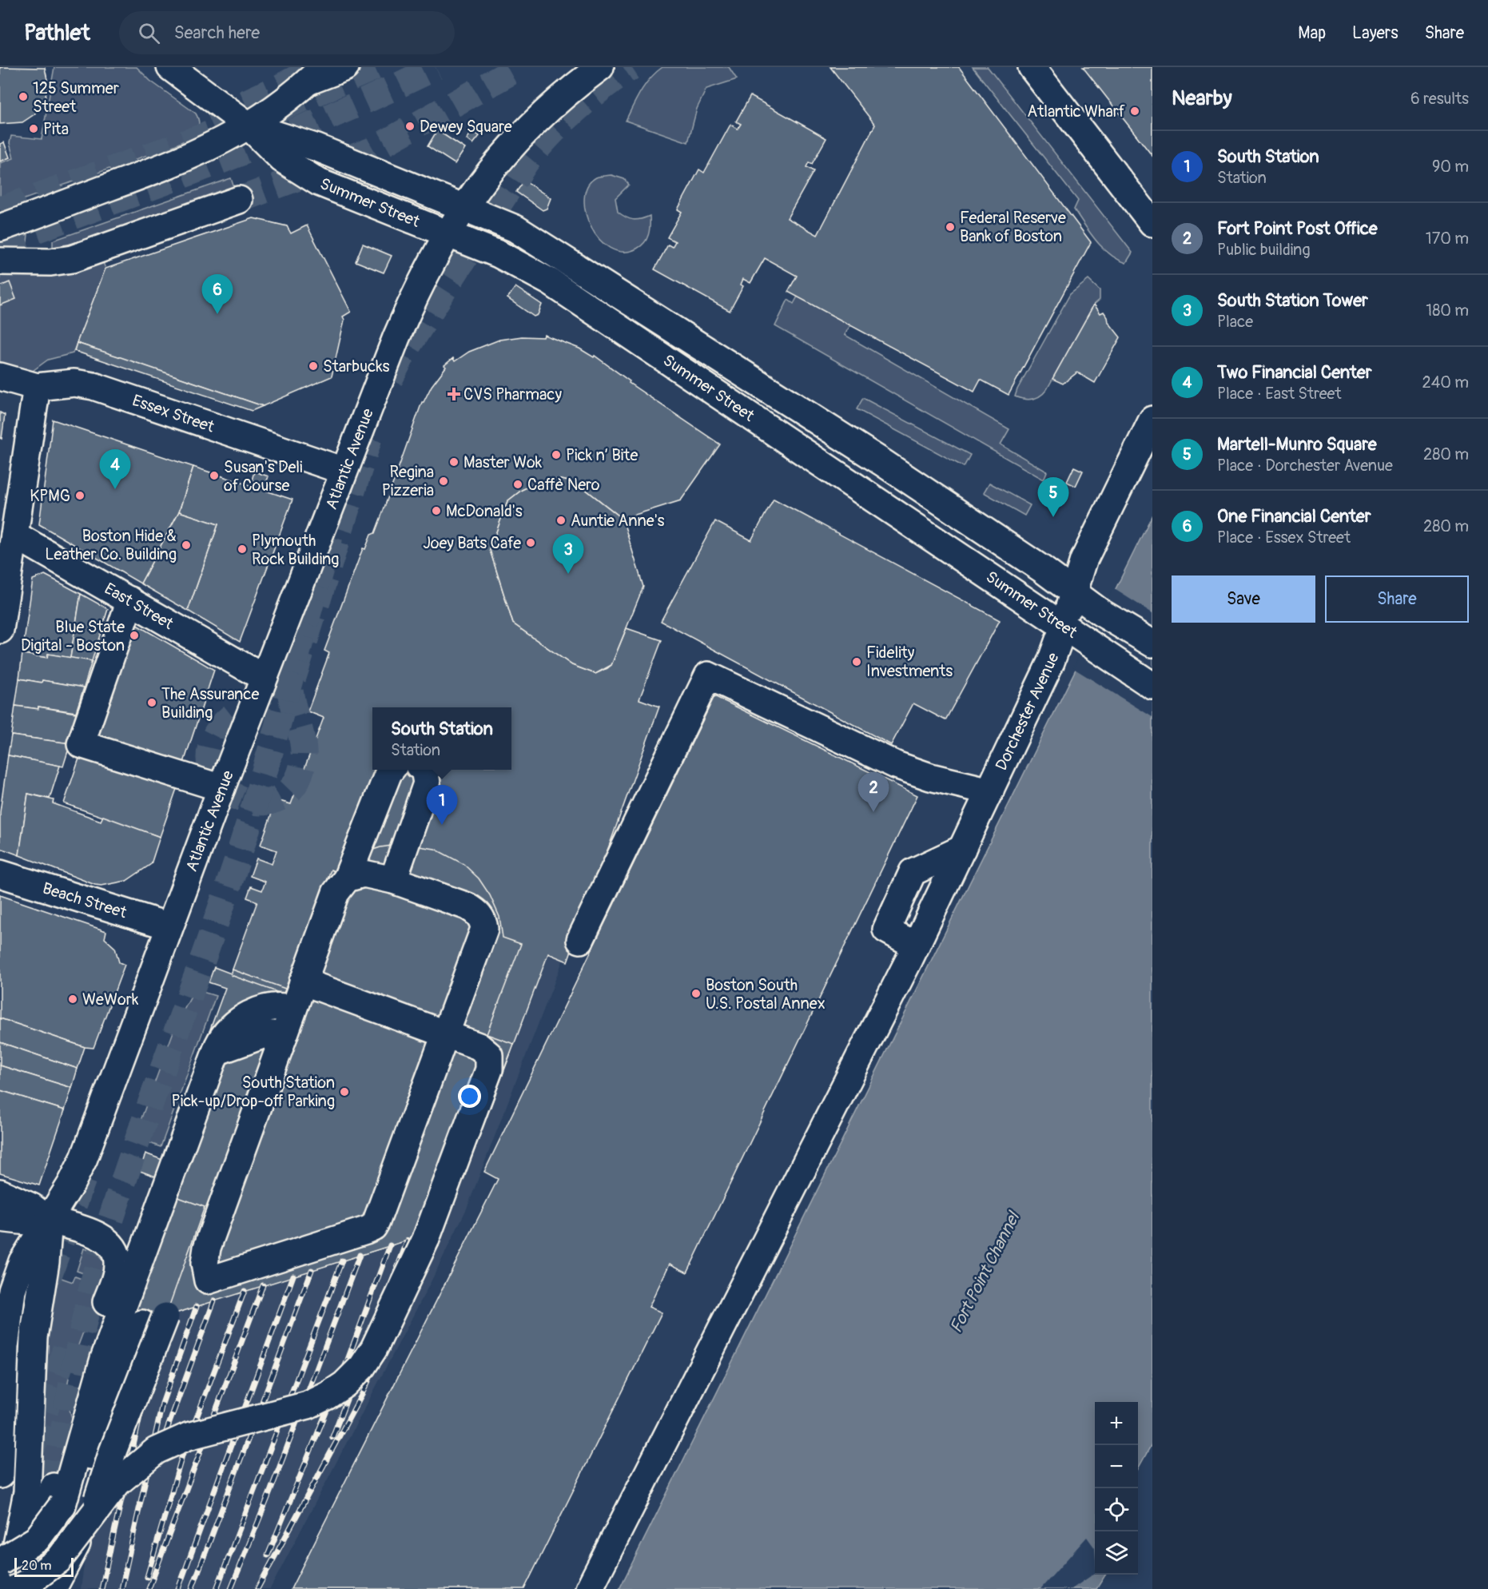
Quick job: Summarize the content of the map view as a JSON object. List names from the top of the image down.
{
  "streets": {
    "main road": [
      "Summer Street",
      "Essex Street",
      "Atlantic Avenue",
      "East Street",
      "Dorchester Avenue",
      "Beach Street"
    ]
  },
  "crossings": [
    ["Summer Street", "Atlantic Avenue"],
    ["Summer Street", "Dorchester Avenue"],
    ["Essex Street", "Atlantic Avenue"],
    ["Atlantic Avenue", "East Street"],
    ["Atlantic Avenue", "Beach Street"]
  ],
  "water": ["Fort Point Channel"],
  "places": {
    "other": [
      "125 Summer Street",
      "Atlantic Wharf",
      "Dewey Square",
      "Pita",
      "Federal Reserve Bank of Boston",
      "Starbucks",
      "Pick n’ Bite",
      "Master Wok",
      "Susan's Deli of Course",
      "Regina Pizzeria",
      "Caffè Nero",
      "KPMG",
      "McDonald's",
      "Auntie Anne's",
      "Joey Bats Cafe",
      "Boston Hide & Leather Co. Building",
      "Plymouth Rock Building",
      "Blue State Digital - Boston",
      "Fidelity Investments",
      "The Assurance Building",
      "Boston South U.S. Postal Annex",
      "WeWork",
      "South Station Pick-up/Drop-off Parking"
    ],
    "health": ["CVS Pharmacy"]
  },
  "scale_bar": "20 m",
  "page": {
    "header": "Pathlet",
    "search": "Search here",
    "nav": ["Map", "Layers", "Share"],
    "heading": ["Nearby", "6 results"],
    "list": [
      {
        "mark": "1",
        "name": "South Station",
        "note": "Station",
        "value": "90 m"
      },
      {
        "mark": "2",
        "name": "Fort Point Post Office",
        "note": "Public building",
        "value": "170 m"
      },
      {
        "mark": "3",
        "name": "South Station Tower",
        "note": "Place",
        "value": "180 m"
      },
      {
        "mark": "4",
        "name": "Two Financial Center",
        "note": "Place · East Street",
        "value": "240 m"
      },
      {
        "mark": "5",
        "name": "Martell-Munro Square",
        "note": "Place · Dorchester Avenue",
        "value": "280 m"
      },
      {
        "mark": "6",
        "name": "One Financial Center",
        "note": "Place · Essex Street",
        "value": "280 m"
      }
    ],
    "pins": [
      "6",
      "4",
      "5",
      "3",
      "2",
      "1"
    ],
    "buttons": ["Save", "Share"],
    "popup": ["South Station", "Station"],
    "map_buttons": ["+", "−"],
    "scale": "20 m"
  }
}
